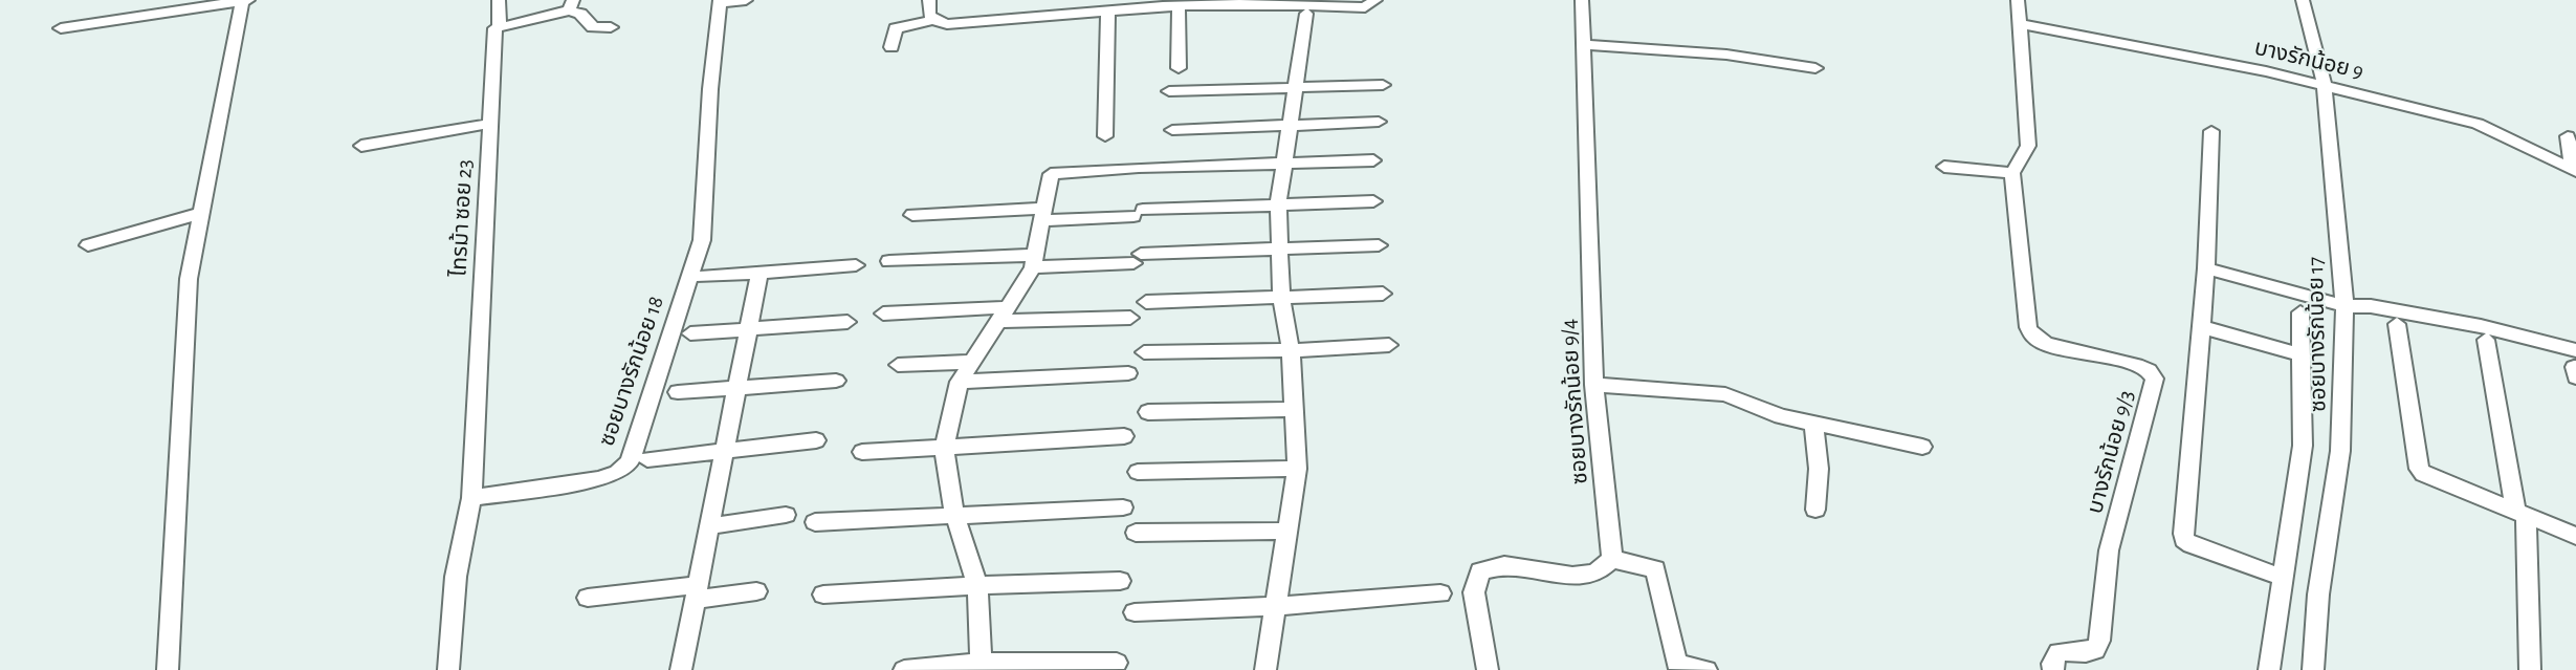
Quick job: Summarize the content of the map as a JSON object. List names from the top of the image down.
{
  "streets": {
    "street": [
      "บางรักน้อย 9",
      "ไทรม้า ซอย 23",
      "ซอยบางรักน้อย 17",
      "ซอยบางรักน้อย 18",
      "ซอยบางรักน้อย 9/4",
      "บางรักน้อย 9/3"
    ]
  },
  "crossings": [
    ["บางรักน้อย 9", "ซอยบางรักน้อย 17"],
    ["ไทรม้า ซอย 23", "ซอยบางรักน้อย 18"]
  ]
}
